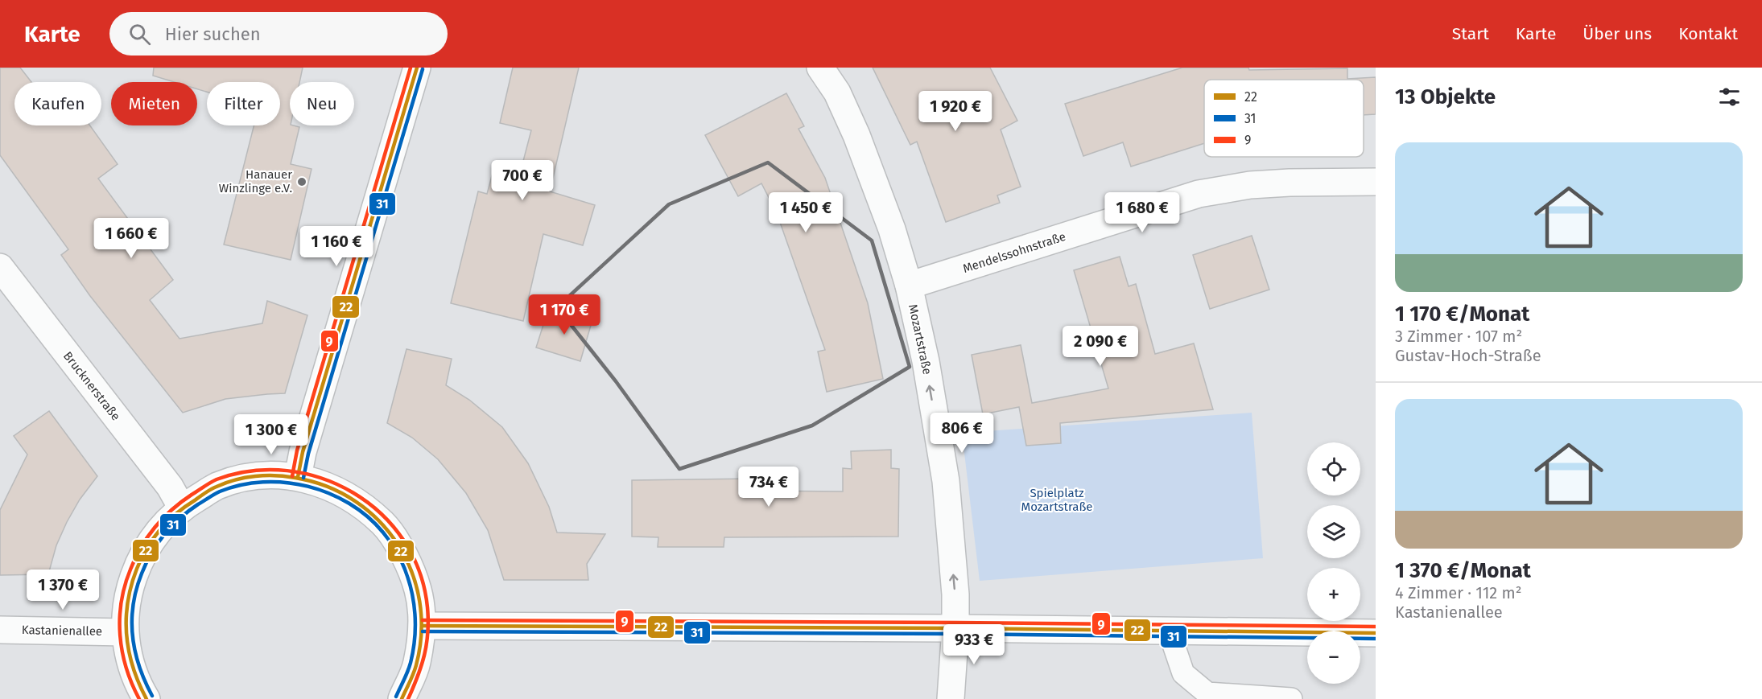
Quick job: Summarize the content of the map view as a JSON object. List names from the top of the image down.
{
  "streets": {
    "street": [
      "Mendelssohnstraße",
      "Mozartstraße",
      "Brucknerstraße",
      "Kastanienallee"
    ]
  },
  "crossings": [
    ["Mendelssohnstraße", "Mozartstraße"]
  ],
  "one_way": ["Mozartstraße"],
  "parks": ["Spielplatz Mozartstraße"],
  "places": ["Hanauer Winzlinge e.V."],
  "lines": ["transit line 22", "transit line 9", "transit line 31"],
  "legend": ["22", "31", "9"],
  "page": {
    "header": "Karte",
    "search": "Hier suchen",
    "nav": [
      "Start",
      "Karte",
      "Über uns",
      "Kontakt"
    ],
    "heading": "13 Objekte",
    "chip": [
      "Kaufen",
      "Mieten",
      "Filter",
      "Neu"
    ],
    "price": [
      "1 920 €",
      "700 €",
      "1 450 €",
      "1 680 €",
      "1 660 €",
      "1 160 €",
      "1 170 €",
      "2 090 €",
      "806 €",
      "1 300 €",
      "734 €",
      "1 370 €",
      "933 €"
    ],
    "list": [
      {
        "name": "1 170 €/Monat",
        "note": "3 Zimmer · 107 m² · Gustav-Hoch-Straße"
      },
      {
        "name": "1 370 €/Monat",
        "note": "4 Zimmer · 112 m² · Kastanienallee"
      }
    ],
    "map_buttons": ["+", "−"]
  }
}
